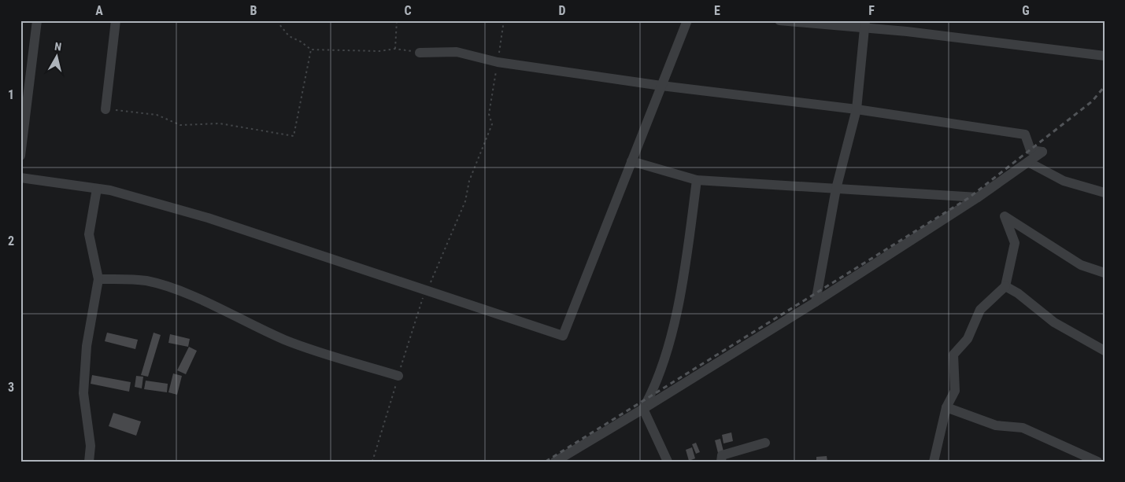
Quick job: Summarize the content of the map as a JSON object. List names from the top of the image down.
{
  "north": "top",
  "grid": {
    "columns": [
      "A",
      "B",
      "C",
      "D",
      "E",
      "F",
      "G"
    ],
    "rows": ["1", "2", "3"]
  }
}
